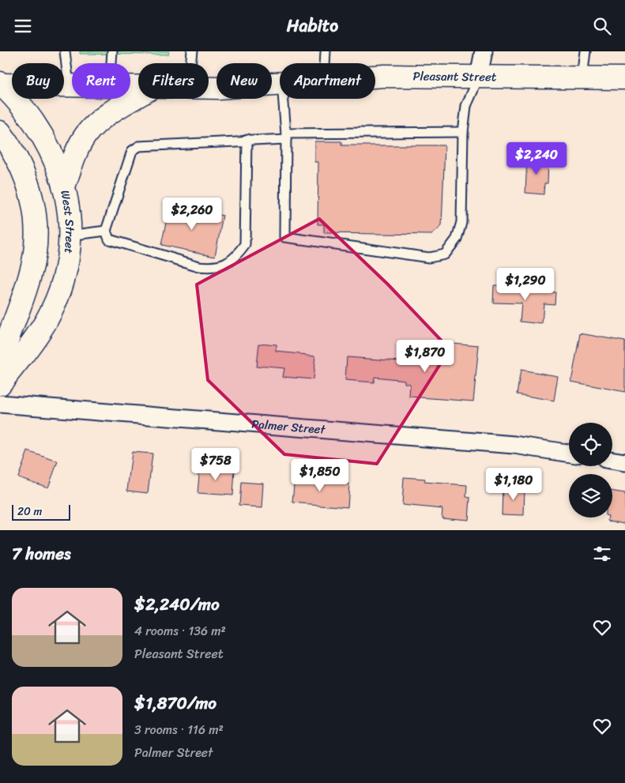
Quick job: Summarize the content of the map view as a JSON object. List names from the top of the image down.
{
  "streets": {
    "street": ["Pleasant Street", "West Street", "Palmer Street"]
  },
  "crossings": [
    ["Pleasant Street", "West Street"]
  ],
  "scale_bar": "20 m",
  "page": {
    "header": "Habito",
    "chip": [
      "Buy",
      "Rent",
      "Filters",
      "New",
      "Apartment"
    ],
    "price": [
      "$2,240",
      "$2,260",
      "$1,290",
      "$1,870",
      "$758",
      "$1,850",
      "$1,180"
    ],
    "scale": "20 m",
    "heading": "7 homes",
    "list": [
      {
        "name": "$2,240/mo",
        "note": "4 rooms · 136 m² · Pleasant Street"
      },
      {
        "name": "$1,870/mo",
        "note": "3 rooms · 116 m² · Palmer Street"
      }
    ]
  }
}
